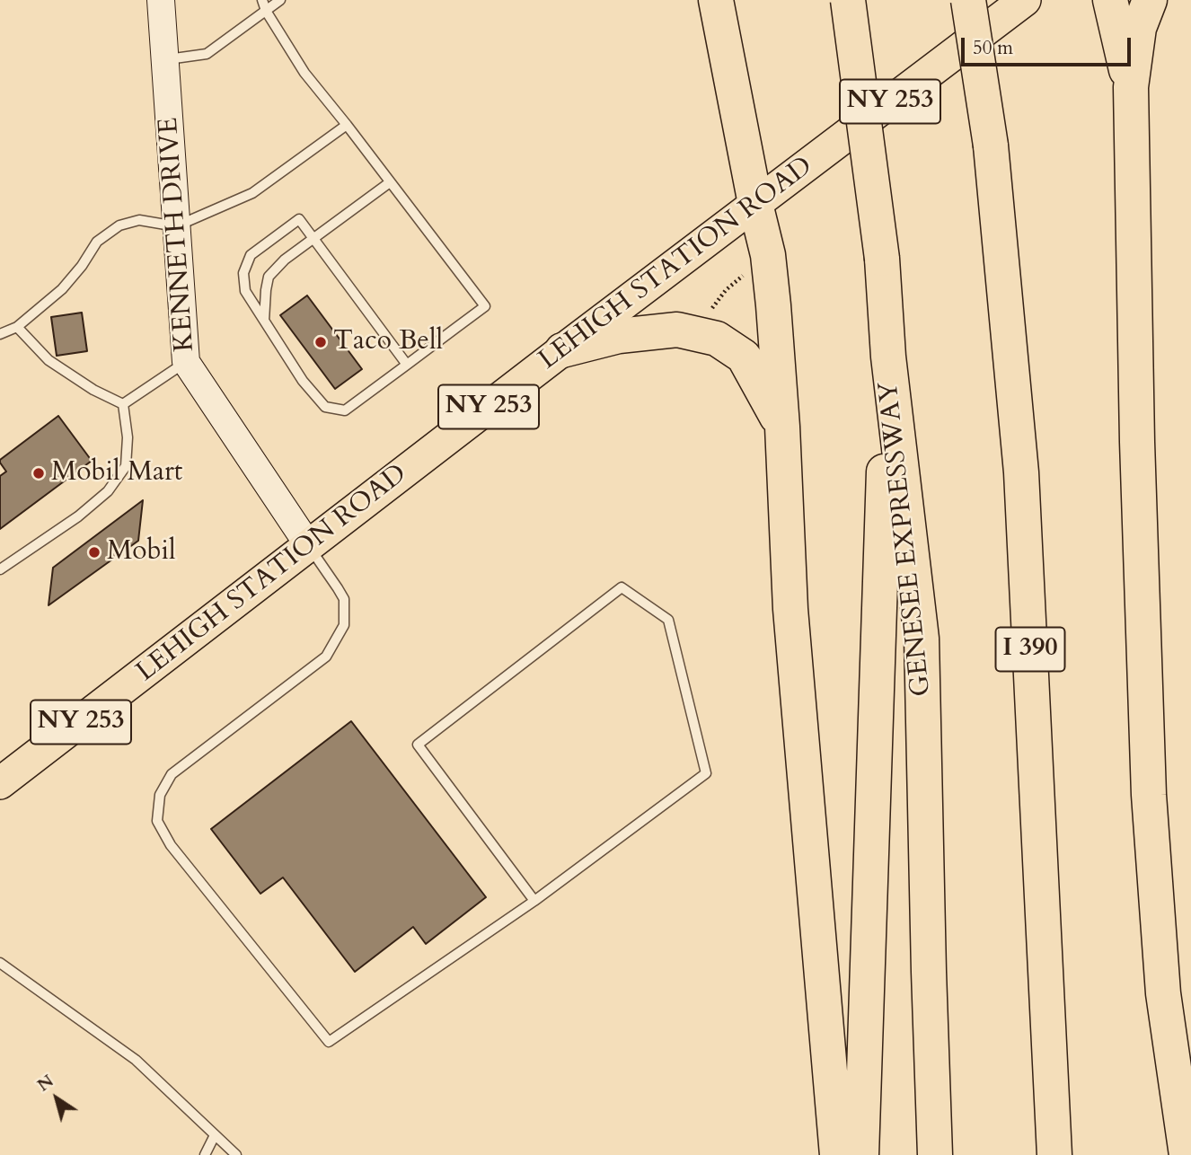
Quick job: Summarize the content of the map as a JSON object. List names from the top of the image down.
{
  "streets": {
    "highway": ["GENESEE EXPRESSWAY", "I 390"],
    "main road": ["NY 253", "LEHIGH STATION ROAD"],
    "street": ["KENNETH DRIVE"]
  },
  "crossings": [
    ["KENNETH DRIVE", "LEHIGH STATION ROAD"]
  ],
  "places": ["Taco Bell", "Mobil Mart", "Mobil"],
  "scale_bar": "50 m",
  "north": "top left"
}
